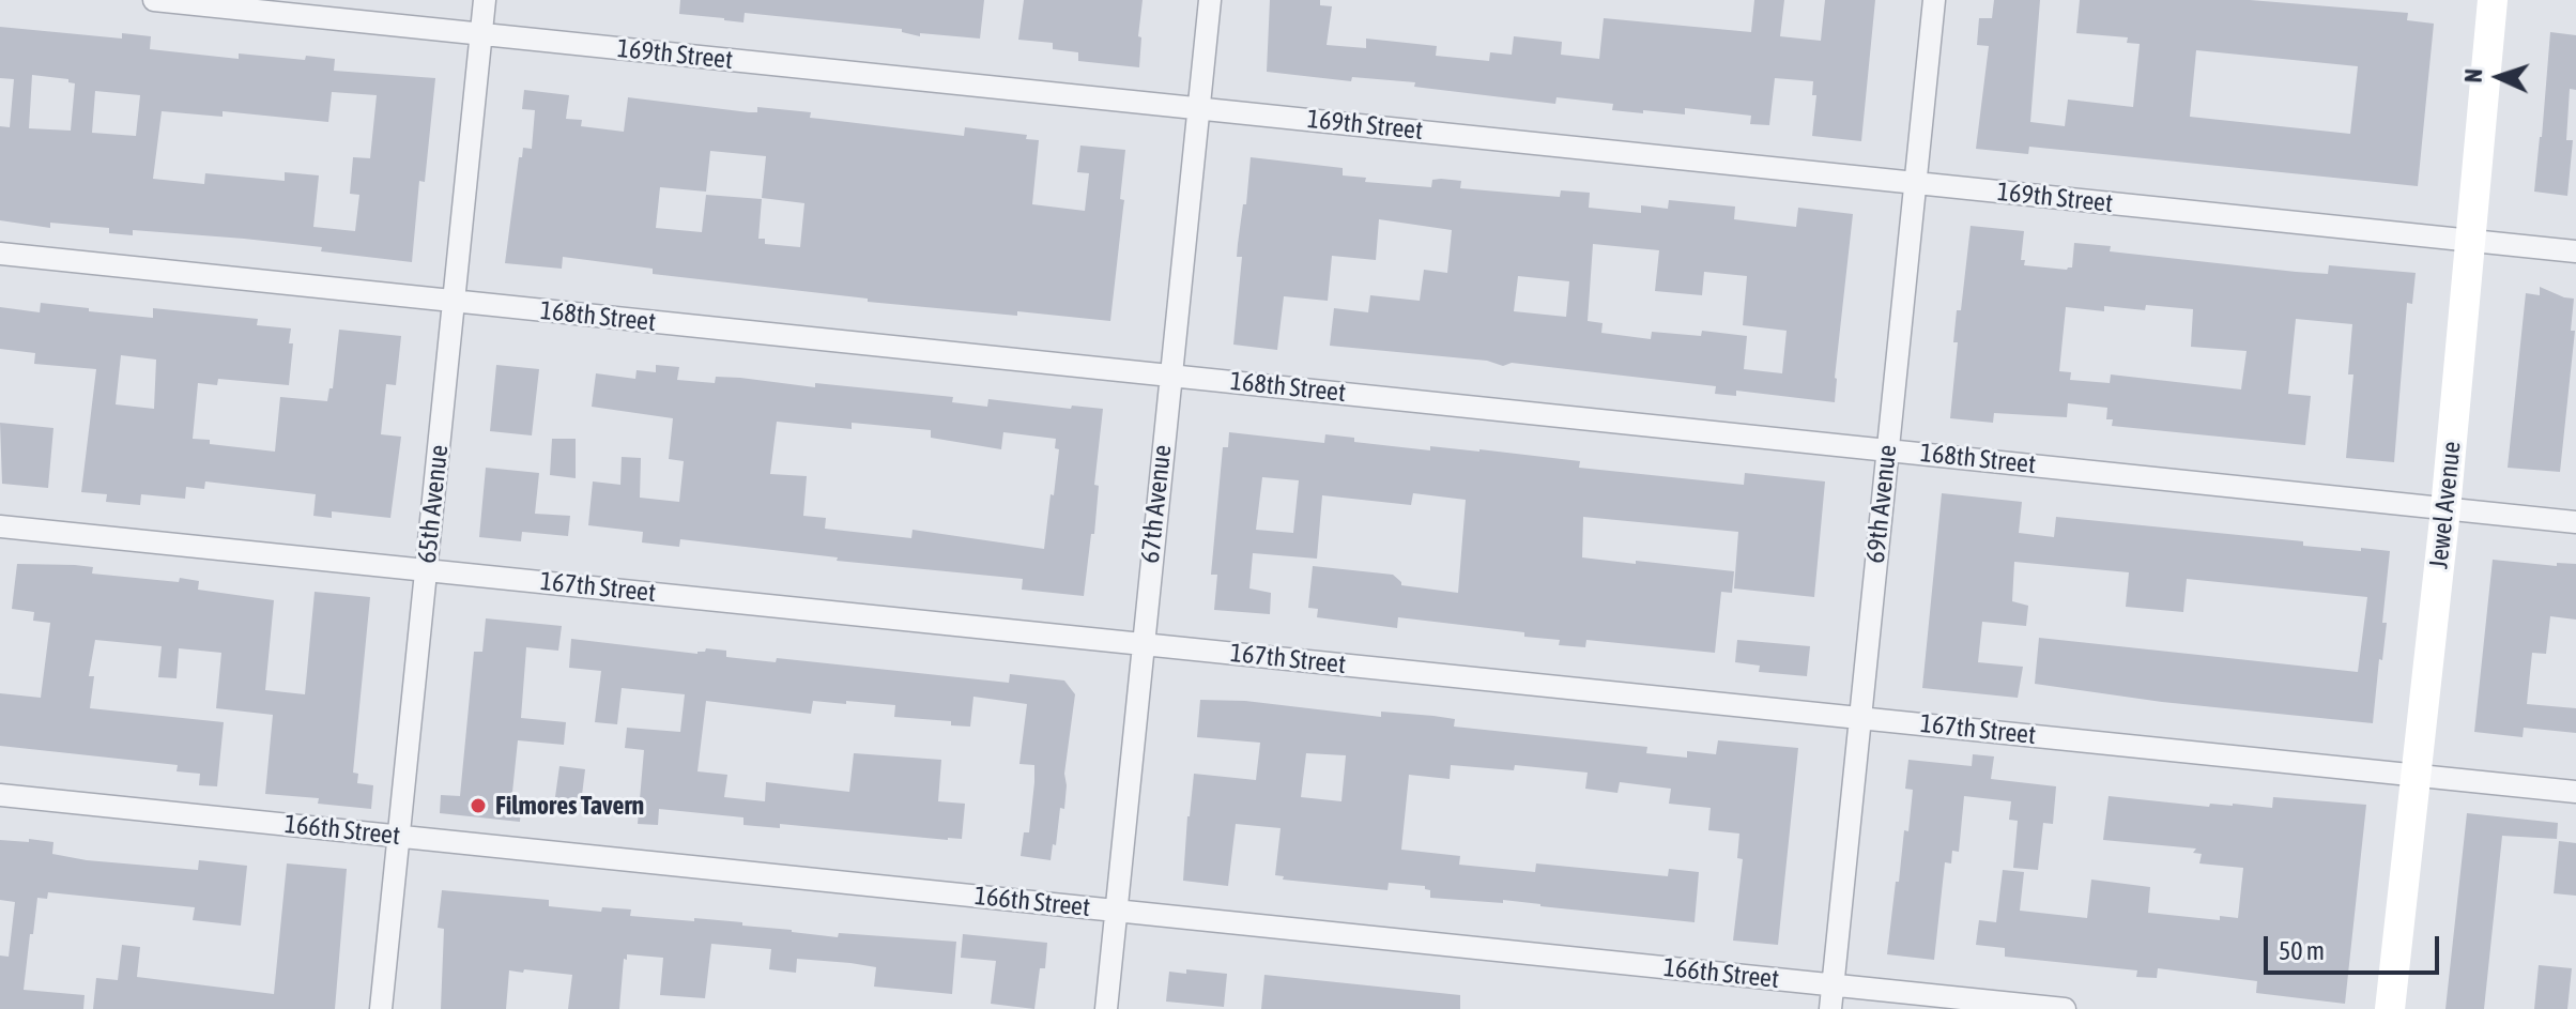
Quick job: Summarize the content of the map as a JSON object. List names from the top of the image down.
{
  "streets": {
    "street": [
      "169th Street",
      "168th Street",
      "65th Avenue",
      "67th Avenue",
      "69th Avenue",
      "Jewel Avenue",
      "167th Street",
      "166th Street"
    ]
  },
  "crossings": [
    ["169th Street", "65th Avenue"],
    ["169th Street", "67th Avenue"],
    ["169th Street", "69th Avenue"],
    ["169th Street", "Jewel Avenue"],
    ["168th Street", "65th Avenue"],
    ["168th Street", "67th Avenue"],
    ["168th Street", "69th Avenue"],
    ["168th Street", "Jewel Avenue"],
    ["65th Avenue", "167th Street"],
    ["65th Avenue", "166th Street"],
    ["67th Avenue", "167th Street"],
    ["67th Avenue", "166th Street"],
    ["69th Avenue", "167th Street"],
    ["69th Avenue", "166th Street"],
    ["Jewel Avenue", "167th Street"]
  ],
  "places": ["Filmores Tavern"],
  "scale_bar": "50 m",
  "north": "left"
}
